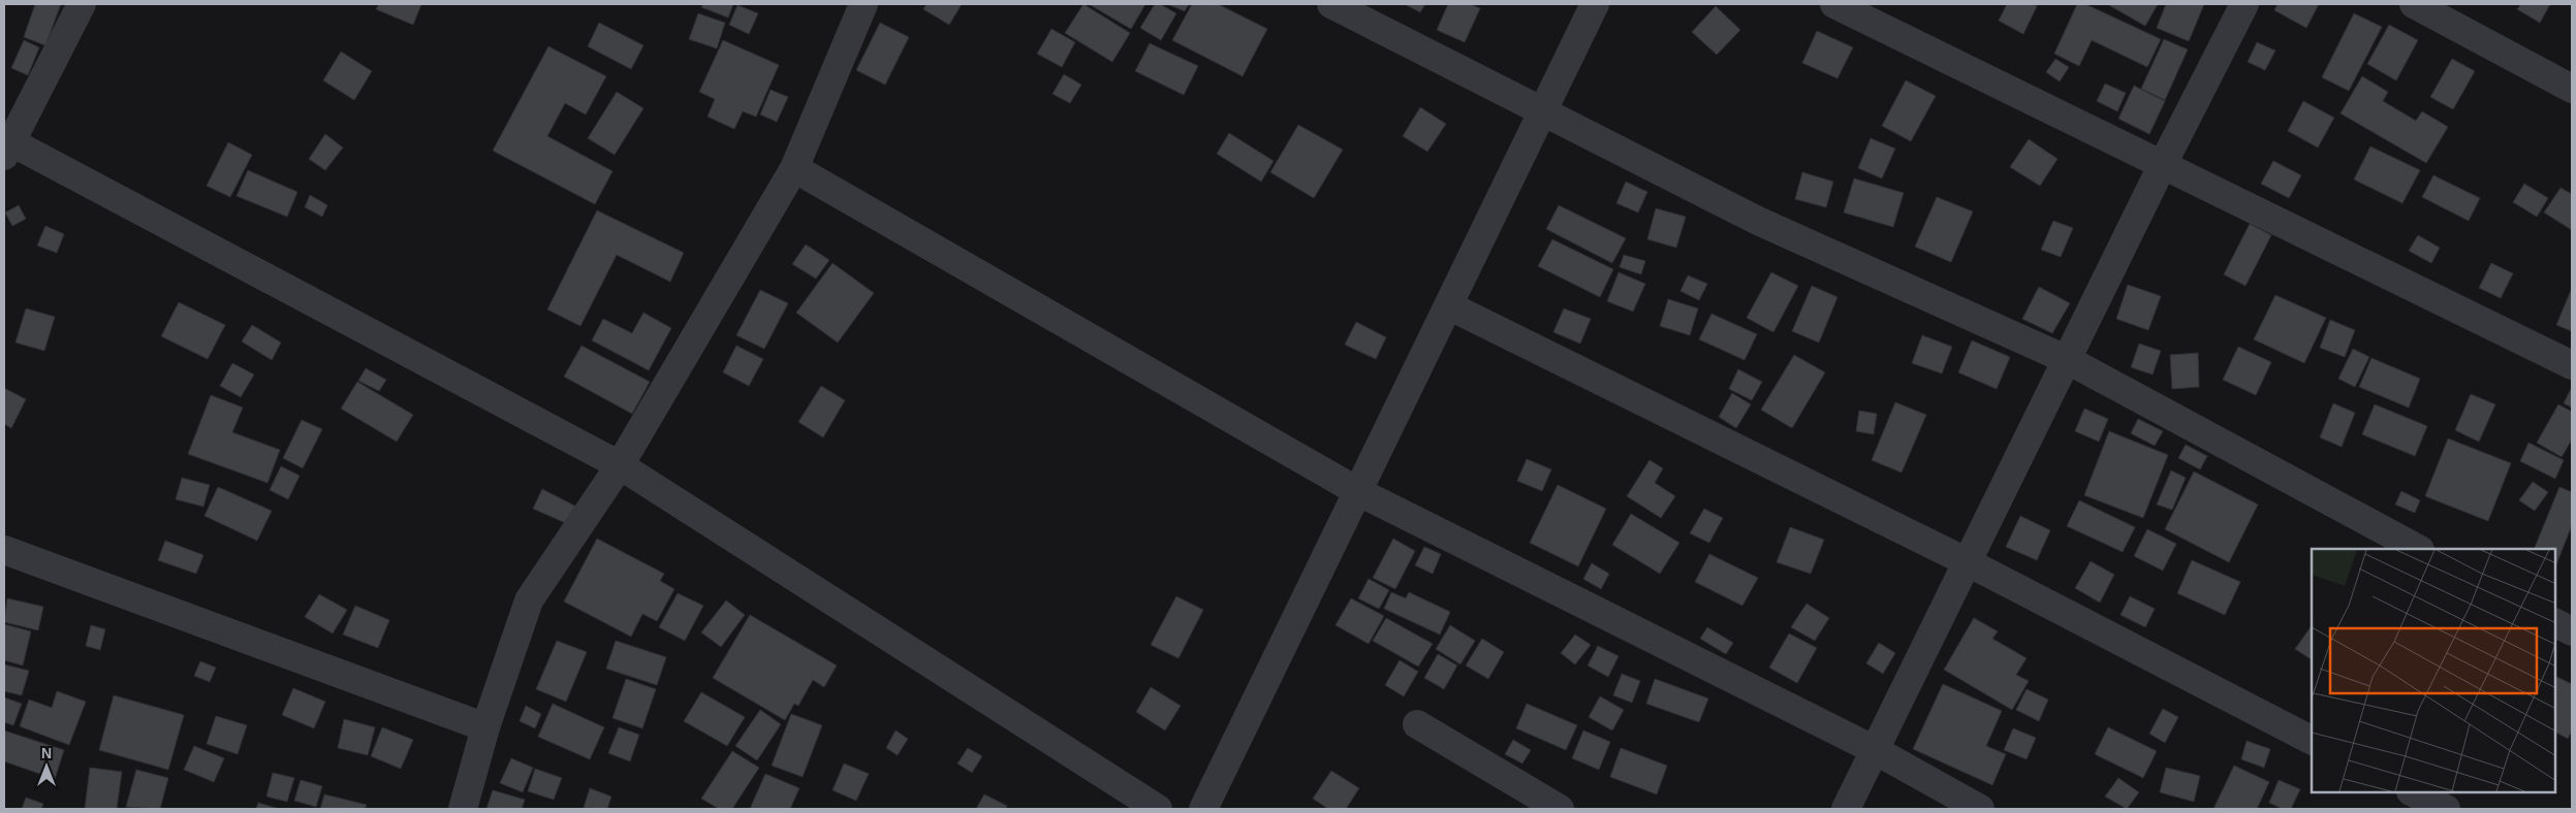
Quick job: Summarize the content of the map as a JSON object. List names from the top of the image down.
{
  "north": "top"
}
